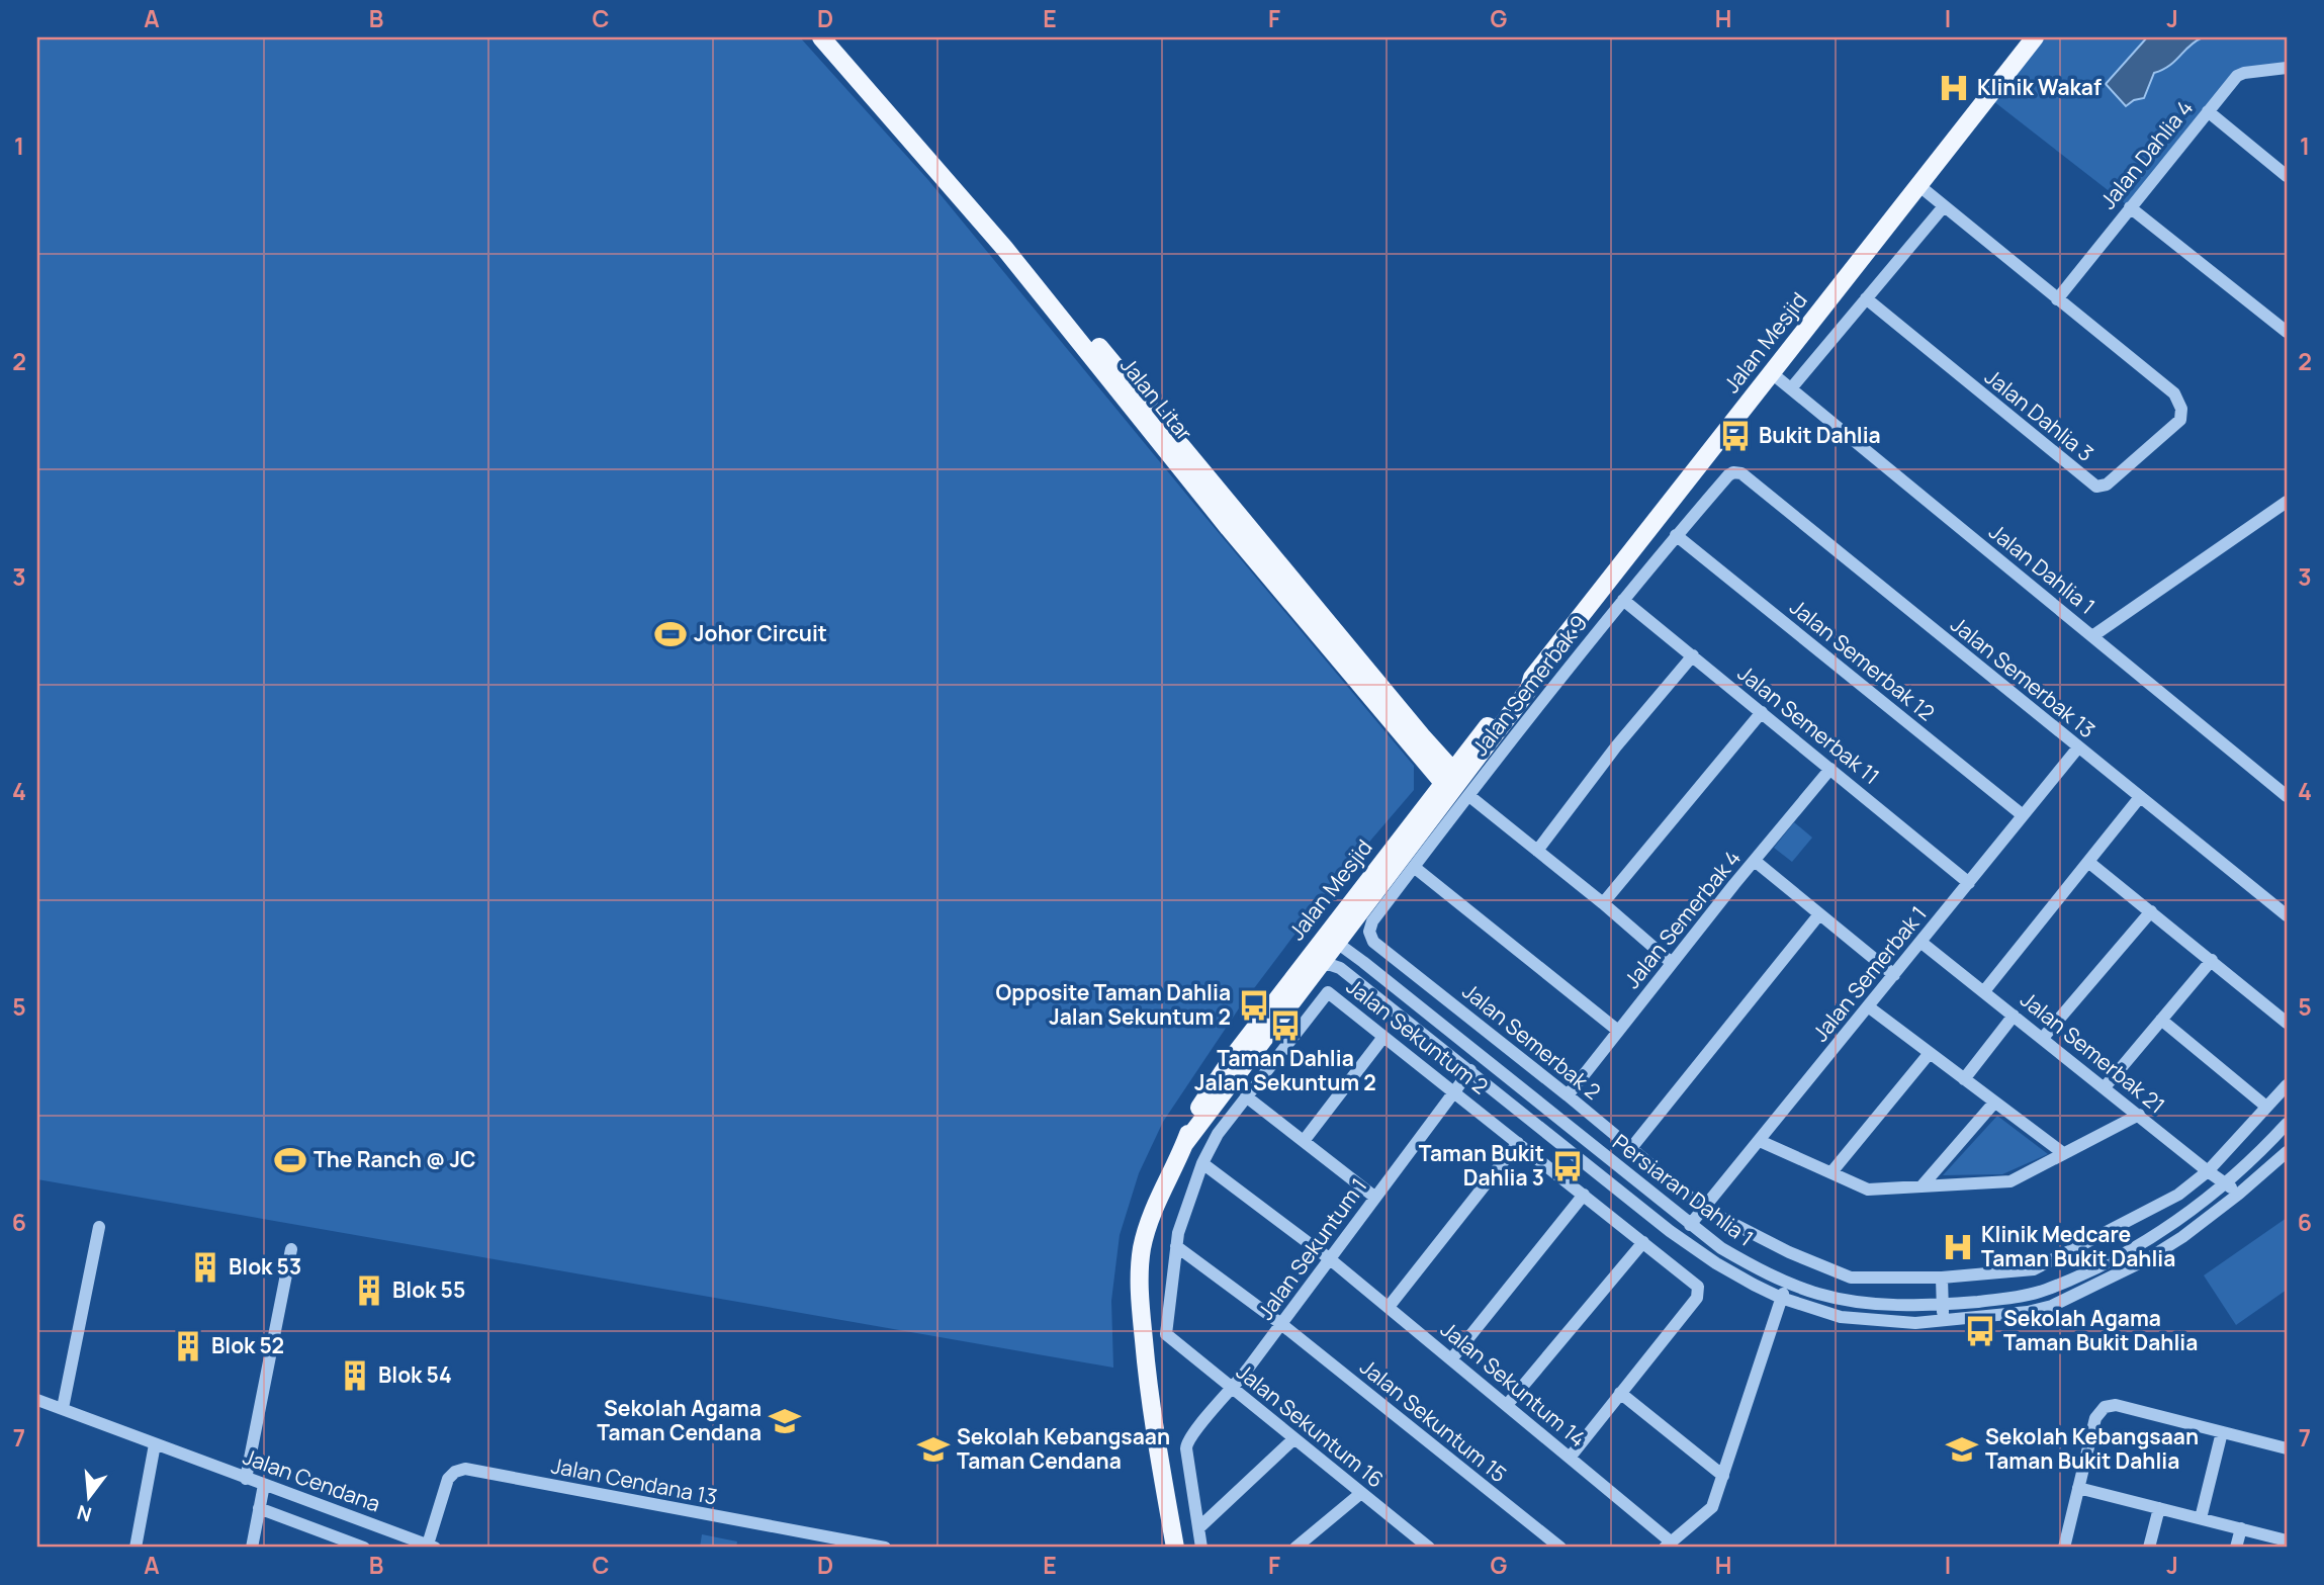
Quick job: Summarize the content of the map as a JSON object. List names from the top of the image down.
{
  "streets": {
    "main road": ["Jalan Mesjid", "Jalan Litar"],
    "street": [
      "Jalan Dahlia 4",
      "Jalan Dahlia 3",
      "Jalan Dahlia 1",
      "Jalan Semerbak 12",
      "Jalan Semerbak 13",
      "Jalan Semerbak 9",
      "Jalan Semerbak 11",
      "Jalan Semerbak 4",
      "Jalan Semerbak 1",
      "Jalan Sekuntum 2",
      "Jalan Semerbak 2",
      "Jalan Semerbak 21",
      "Persiaran Dahlia 1",
      "Jalan Sekuntum 1",
      "Jalan Sekuntum 14",
      "Jalan Sekuntum 15",
      "Jalan Sekuntum 16",
      "Jalan Cendana",
      "Jalan Cendana 13"
    ]
  },
  "crossings": [
    ["Jalan Dahlia 4", "Jalan Dahlia 3"],
    ["Jalan Mesjid", "Jalan Litar"],
    ["Jalan Mesjid", "Jalan Dahlia 1"],
    ["Jalan Mesjid", "Jalan Semerbak 9"],
    ["Jalan Mesjid", "Persiaran Dahlia 1"],
    ["Jalan Litar", "Jalan Semerbak 9"],
    ["Jalan Semerbak 12", "Jalan Semerbak 9"],
    ["Jalan Semerbak 12", "Jalan Semerbak 1"],
    ["Jalan Semerbak 13", "Jalan Semerbak 9"],
    ["Jalan Semerbak 13", "Jalan Semerbak 1"],
    ["Jalan Semerbak 9", "Jalan Semerbak 11"],
    ["Jalan Semerbak 9", "Jalan Semerbak 2"],
    ["Jalan Semerbak 11", "Jalan Semerbak 4"],
    ["Jalan Semerbak 11", "Jalan Semerbak 1"],
    ["Jalan Semerbak 4", "Jalan Semerbak 2"],
    ["Jalan Semerbak 1", "Jalan Semerbak 2"],
    ["Jalan Semerbak 1", "Jalan Semerbak 21"],
    ["Jalan Semerbak 1", "Persiaran Dahlia 1"],
    ["Jalan Sekuntum 2", "Jalan Sekuntum 1"],
    ["Jalan Sekuntum 2", "Jalan Sekuntum 14"],
    ["Jalan Sekuntum 2", "Jalan Sekuntum 15"],
    ["Jalan Sekuntum 2", "Jalan Sekuntum 16"],
    ["Jalan Semerbak 2", "Jalan Semerbak 21"],
    ["Jalan Semerbak 21", "Persiaran Dahlia 1"],
    ["Persiaran Dahlia 1", "Jalan Sekuntum 1"],
    ["Jalan Sekuntum 1", "Jalan Sekuntum 14"],
    ["Jalan Sekuntum 1", "Jalan Sekuntum 15"],
    ["Jalan Sekuntum 1", "Jalan Sekuntum 16"],
    ["Jalan Cendana", "Jalan Cendana 13"]
  ],
  "places": {
    "hospital": ["Klinik Wakaf", "Klinik Medcare Taman Bukit Dahlia"],
    "bus stop": [
      "Bukit Dahlia",
      "Opposite Taman Dahlia Jalan Sekuntum 2",
      "Taman Dahlia Jalan Sekuntum 2",
      "Taman Bukit Dahlia 3",
      "Sekolah Agama Taman Bukit Dahlia"
    ],
    "sports": ["Johor Circuit", "The Ranch @ JC"],
    "building": [
      "Blok 53",
      "Blok 55",
      "Blok 52",
      "Blok 54"
    ],
    "school or university": ["Sekolah Agama Taman Cendana", "Sekolah Kebangsaan Taman Cendana", "Sekolah Kebangsaan Taman Bukit Dahlia"]
  },
  "north": "bottom",
  "grid": {
    "columns": [
      "A",
      "B",
      "C",
      "D",
      "E",
      "F",
      "G",
      "H",
      "I",
      "J"
    ],
    "rows": [
      "1",
      "2",
      "3",
      "4",
      "5",
      "6",
      "7"
    ]
  }
}
